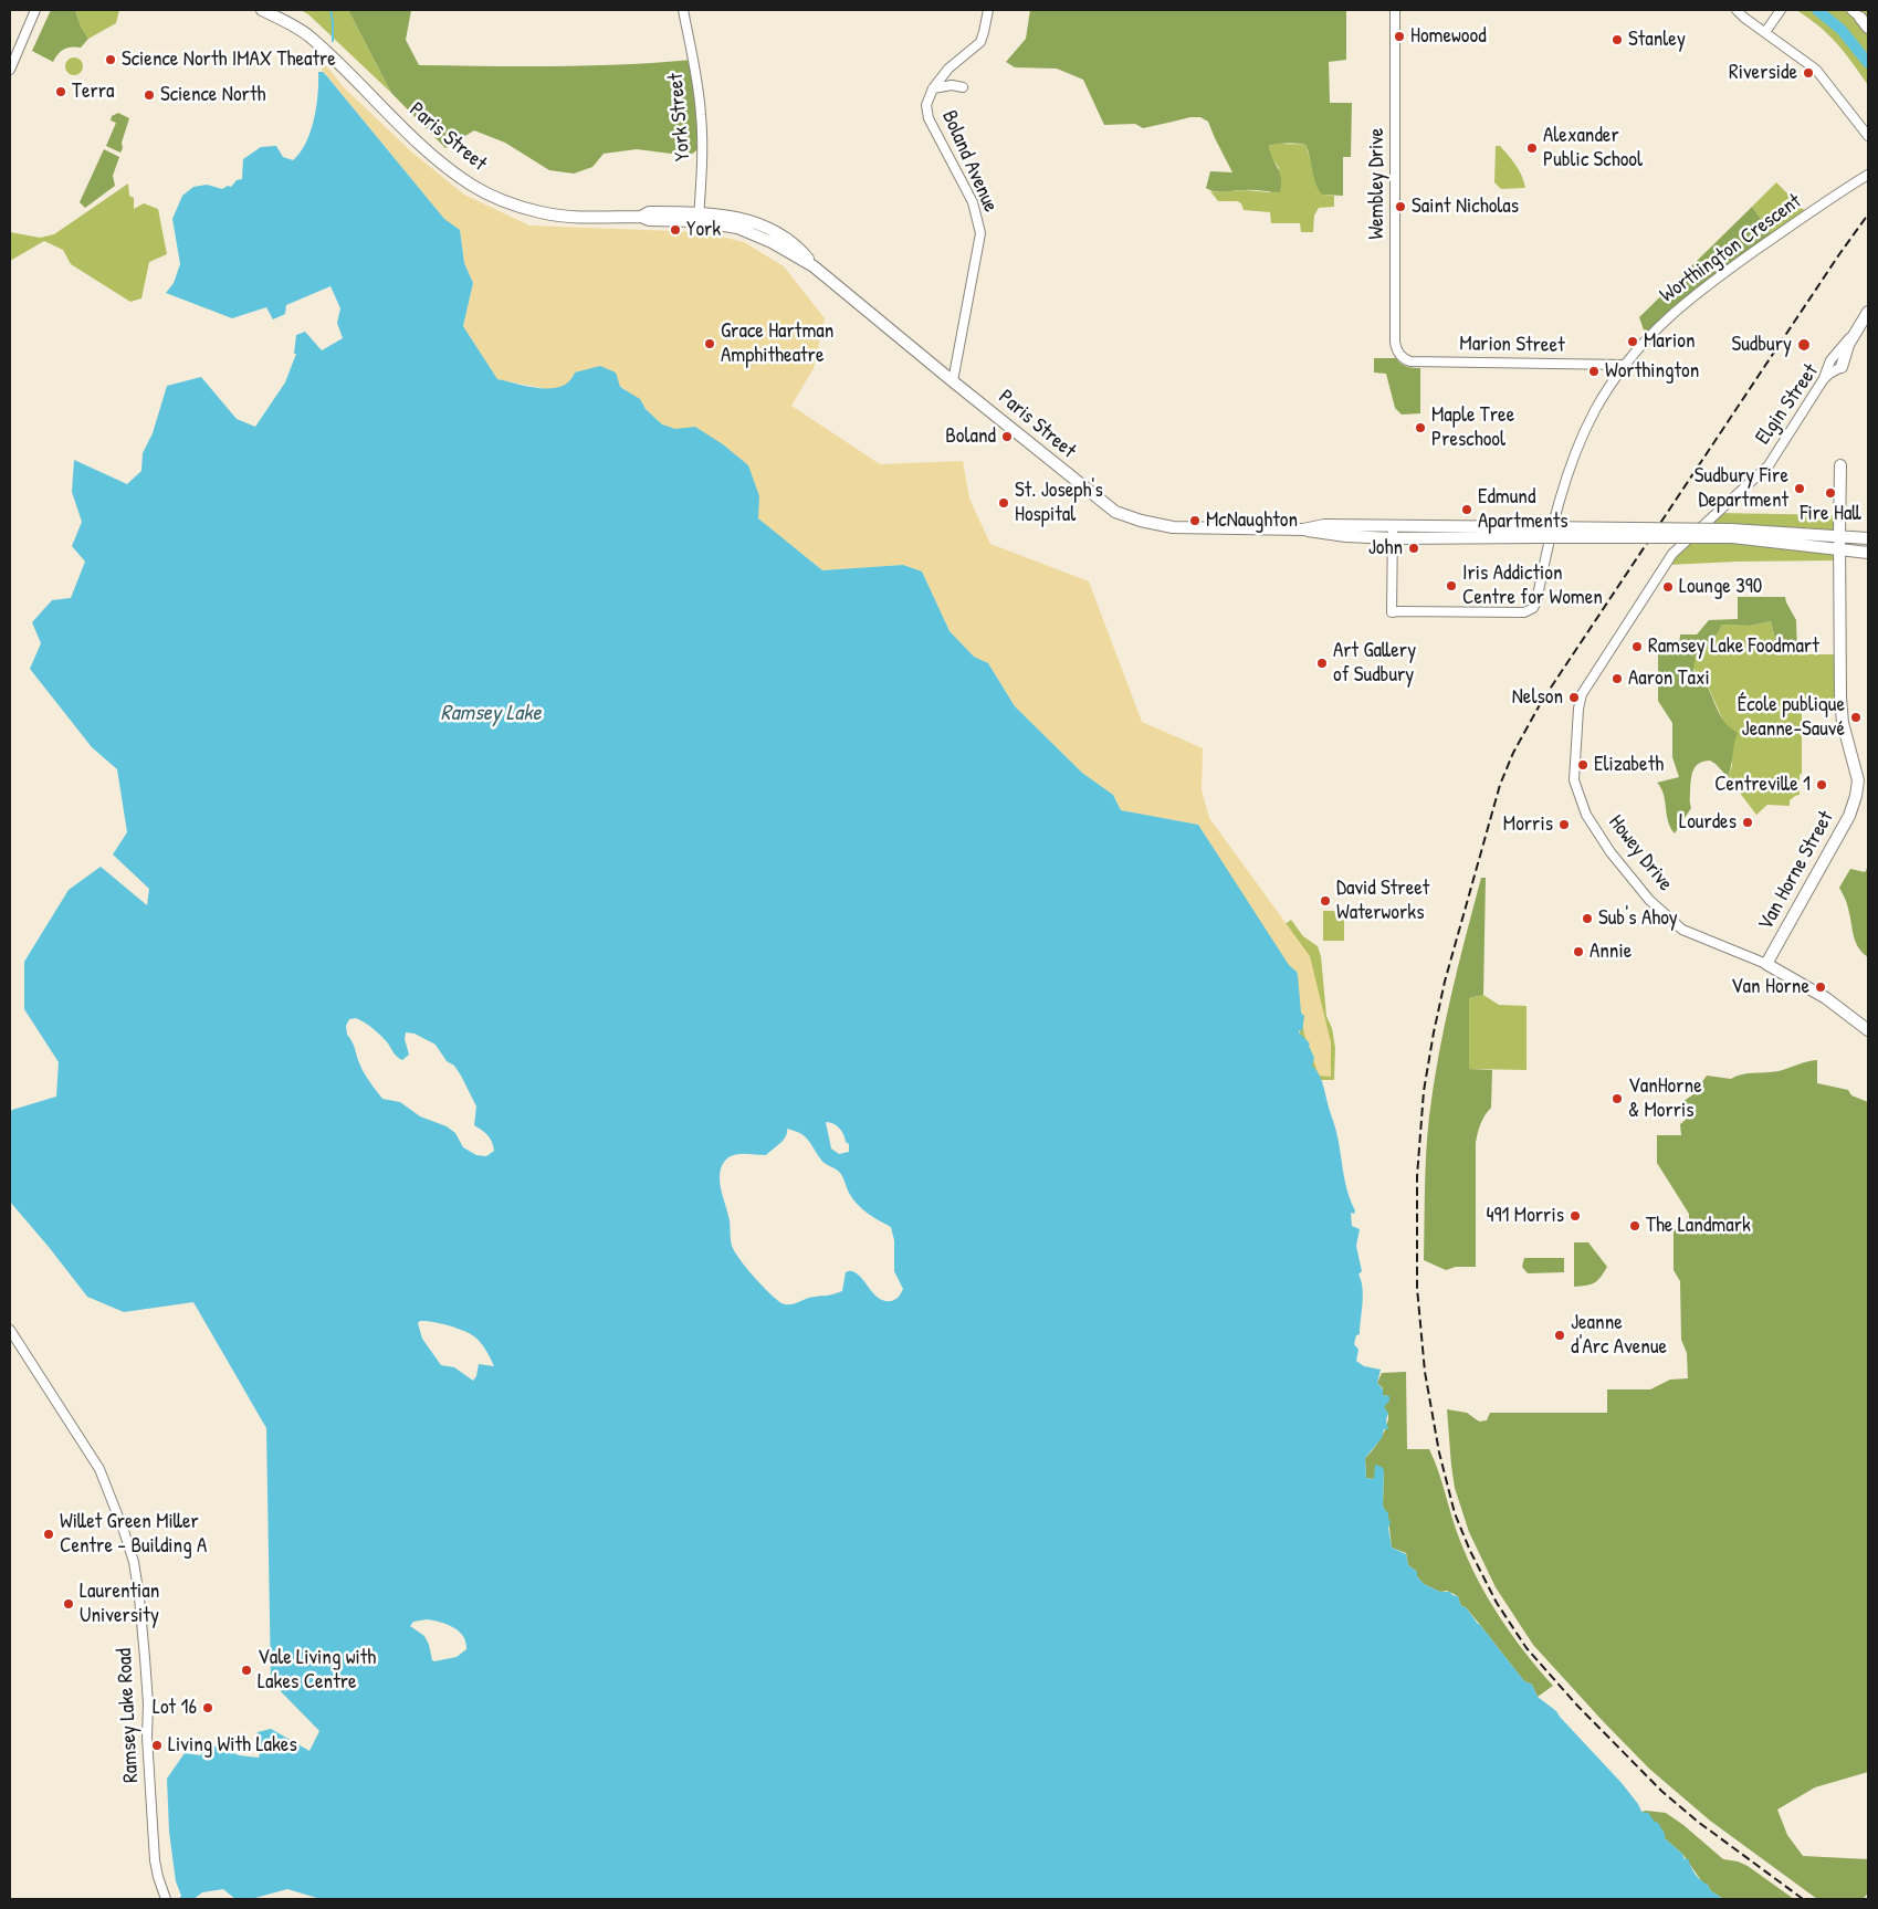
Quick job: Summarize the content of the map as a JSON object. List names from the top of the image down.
{
  "streets": {
    "main road": [
      "Paris Street",
      "Elgin Street",
      "Howey Drive",
      "Van Horne Street"
    ],
    "street": [
      "York Street",
      "Boland Avenue",
      "Wembley Drive",
      "Worthington Crescent",
      "Marion Street",
      "Ramsey Lake Road"
    ]
  },
  "crossings": [
    ["York Street", "Paris Street"],
    ["Paris Street", "Boland Avenue"],
    ["Paris Street", "Worthington Crescent"],
    ["Paris Street", "Van Horne Street"],
    ["Wembley Drive", "Marion Street"],
    ["Worthington Crescent", "Marion Street"],
    ["Elgin Street", "Howey Drive"],
    ["Howey Drive", "Van Horne Street"]
  ],
  "water": ["Ramsey Lake"],
  "places": [
    "Homewood",
    "Stanley",
    "Science North IMAX Theatre",
    "Riverside",
    "Terra",
    "Science North",
    "Alexander Public School",
    "Saint Nicholas",
    "York",
    "Marion",
    "Grace Hartman Amphitheatre",
    "Sudbury",
    "Worthington",
    "Maple Tree Preschool",
    "Boland",
    "Sudbury Fire Department",
    "Fire Hall",
    "St. Joseph's Hospital",
    "Edmund Apartments",
    "McNaughton",
    "John",
    "Iris Addiction Centre for Women",
    "Lounge 390",
    "Ramsey Lake Foodmart",
    "Art Gallery of Sudbury",
    "Aaron Taxi",
    "Nelson",
    "École publique Jeanne-Sauvé",
    "Elizabeth",
    "Centreville 1",
    "Lourdes",
    "Morris",
    "David Street Waterworks",
    "Sub's Ahoy",
    "Annie",
    "Van Horne",
    "VanHorne & Morris",
    "491 Morris",
    "The Landmark",
    "Jeanne d'Arc Avenue",
    "Willet Green Miller Centre - Building A",
    "Laurentian University",
    "Vale Living with Lakes Centre",
    "Lot 16",
    "Living With Lakes"
  ]
}
